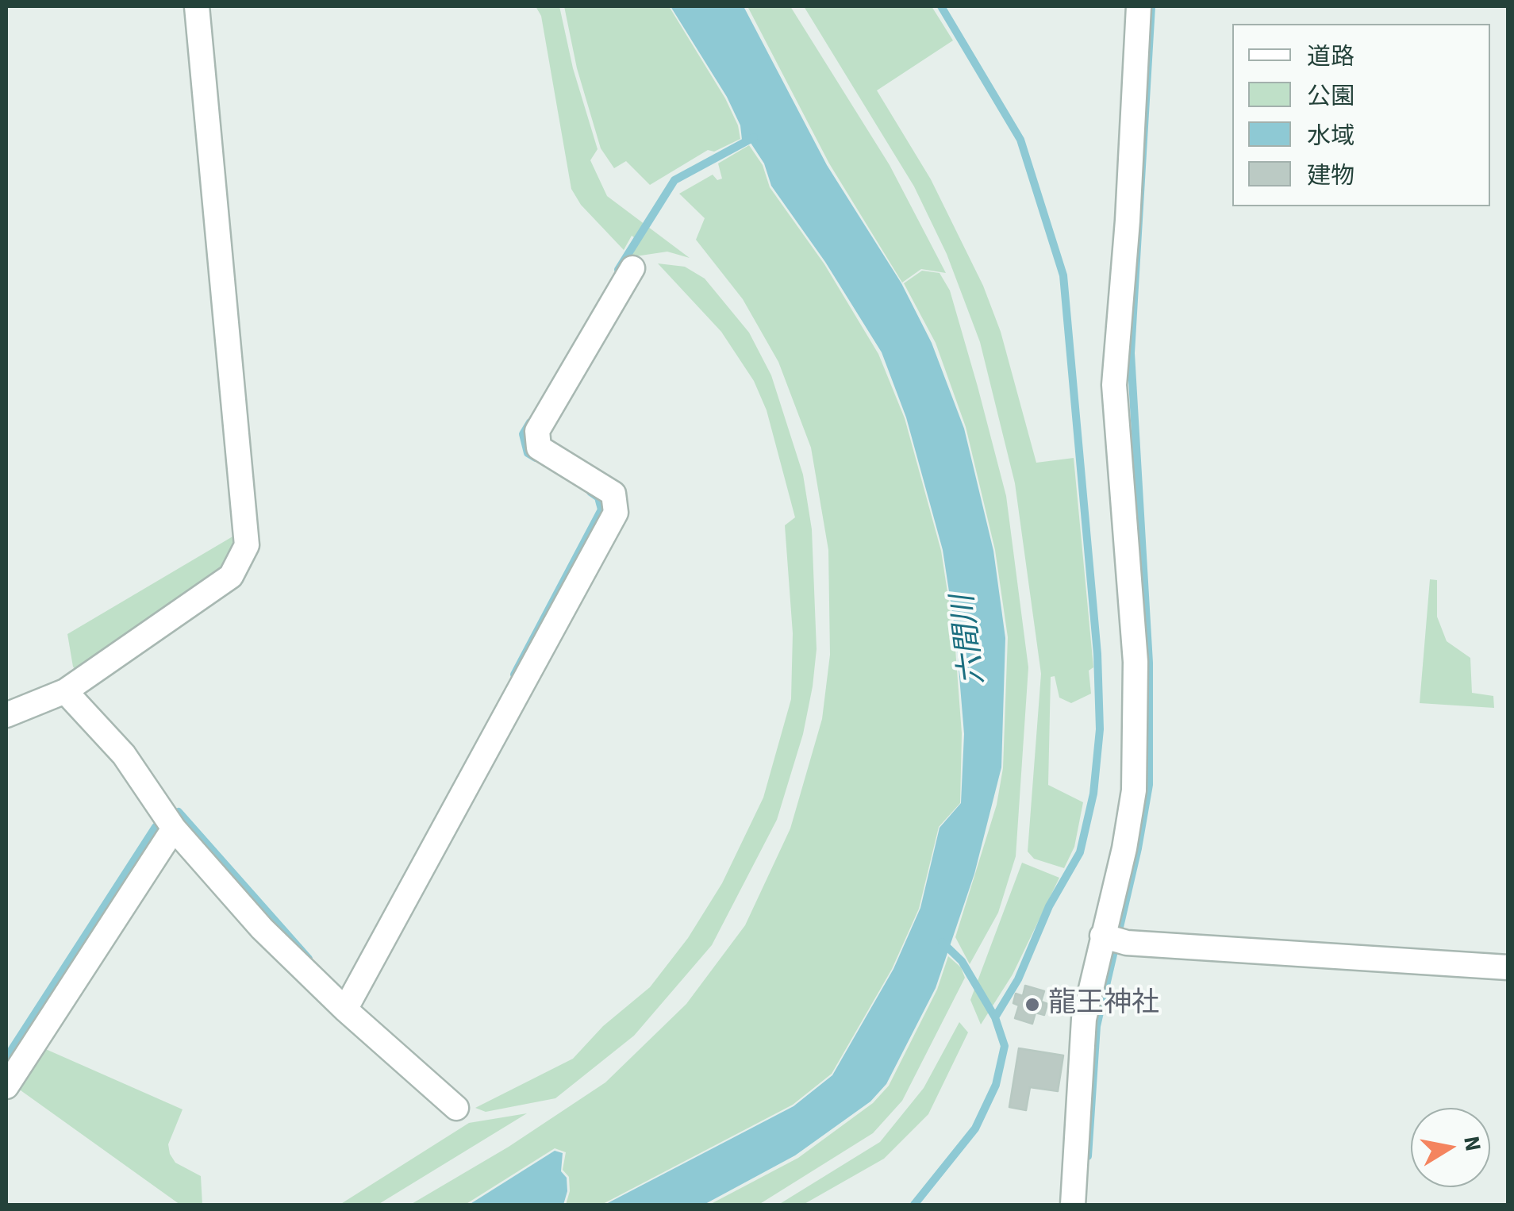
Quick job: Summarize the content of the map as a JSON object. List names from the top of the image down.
{
  "water": ["六間川"],
  "places": ["龍王神社"],
  "legend": [
    "道路",
    "公園",
    "水域",
    "建物"
  ],
  "north": "right"
}
